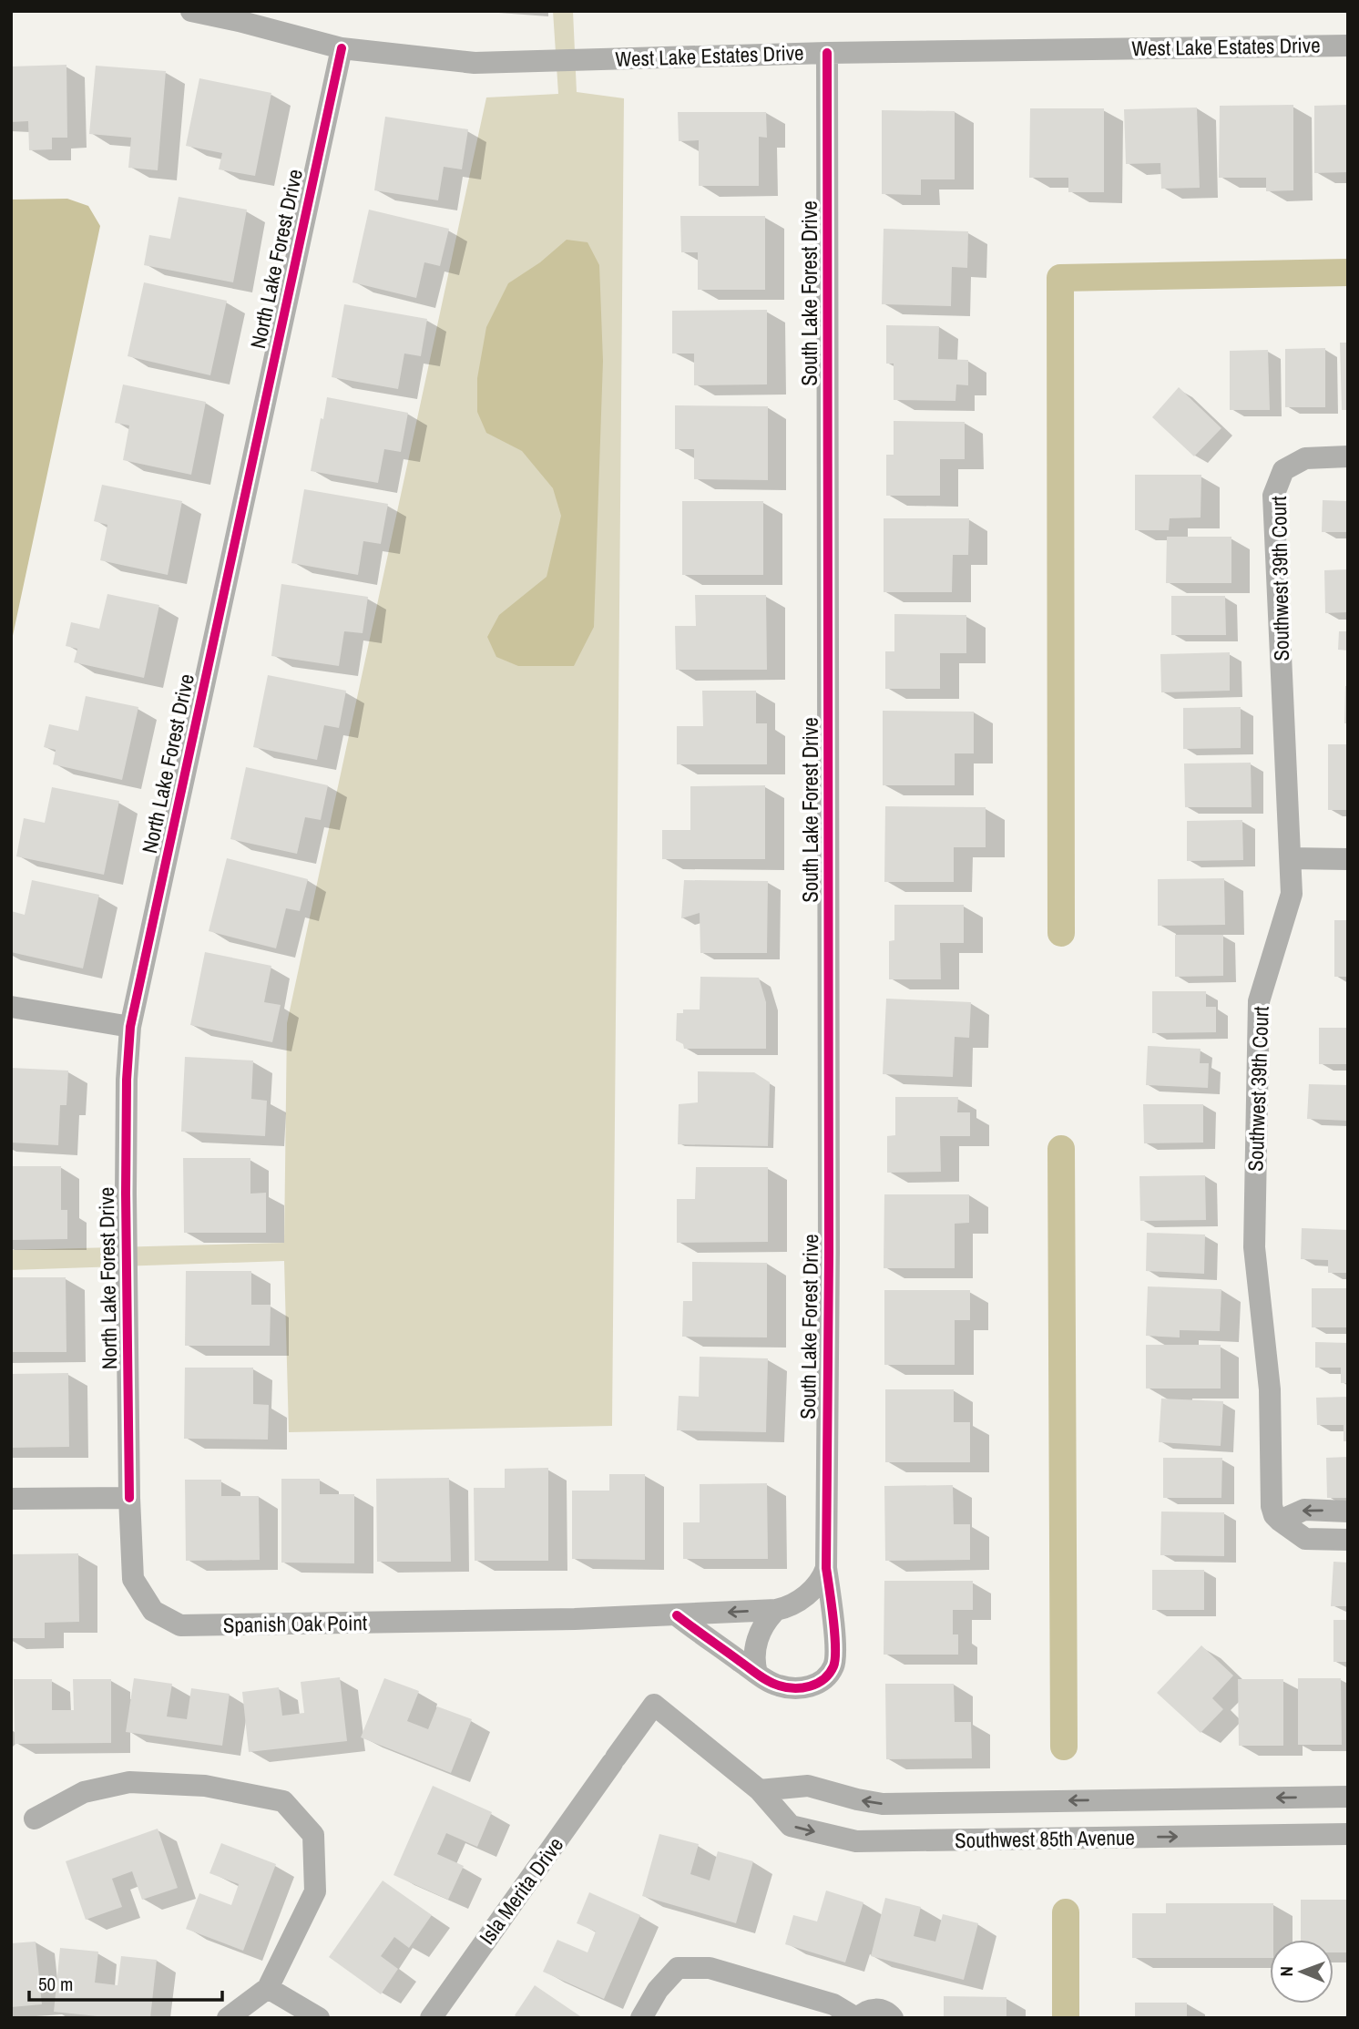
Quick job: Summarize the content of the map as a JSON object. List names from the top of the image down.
{
  "streets": {
    "street": [
      "West Lake Estates Drive",
      "North Lake Forest Drive",
      "South Lake Forest Drive",
      "Southwest 39th Court",
      "Spanish Oak Point",
      "Southwest 85th Avenue",
      "Isla Merita Drive"
    ]
  },
  "crossings": [
    ["West Lake Estates Drive", "North Lake Forest Drive"],
    ["West Lake Estates Drive", "South Lake Forest Drive"],
    ["North Lake Forest Drive", "Spanish Oak Point"],
    ["South Lake Forest Drive", "Spanish Oak Point"],
    ["Southwest 85th Avenue", "Isla Merita Drive"]
  ],
  "scale_bar": "50 m",
  "north": "left"
}
